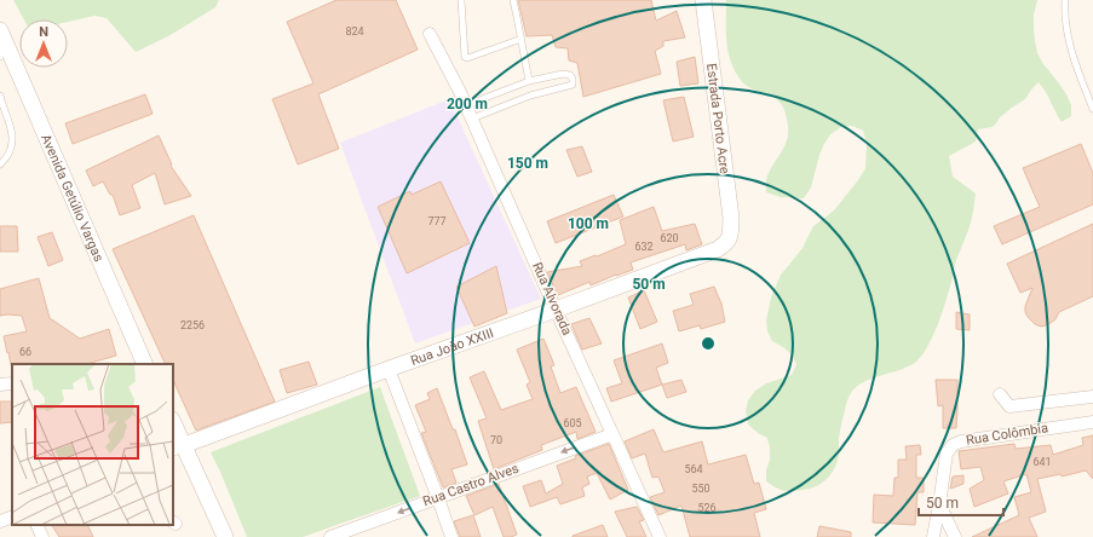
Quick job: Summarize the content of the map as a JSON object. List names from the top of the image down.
{
  "streets": {
    "street": [
      "Estrada Porto Acre",
      "Avenida Getúlio Vargas",
      "Rua Alvorada",
      "Rua João XXIII",
      "Rua Colômbia",
      "Rua Castro Alves"
    ]
  },
  "crossings": [
    ["Estrada Porto Acre", "Rua João XXIII"],
    ["Rua Alvorada", "Rua João XXIII"],
    ["Rua Alvorada", "Rua Castro Alves"]
  ],
  "one_way": ["Rua Castro Alves"],
  "house_numbers": [
    "824",
    "777",
    "620",
    "632",
    "2256",
    "66",
    "605",
    "70",
    "641",
    "564",
    "550",
    "526"
  ],
  "scale_bar": "50 m",
  "north": "top",
  "rings": [
    "200 m",
    "150 m",
    "100 m",
    "50 m"
  ]
}
